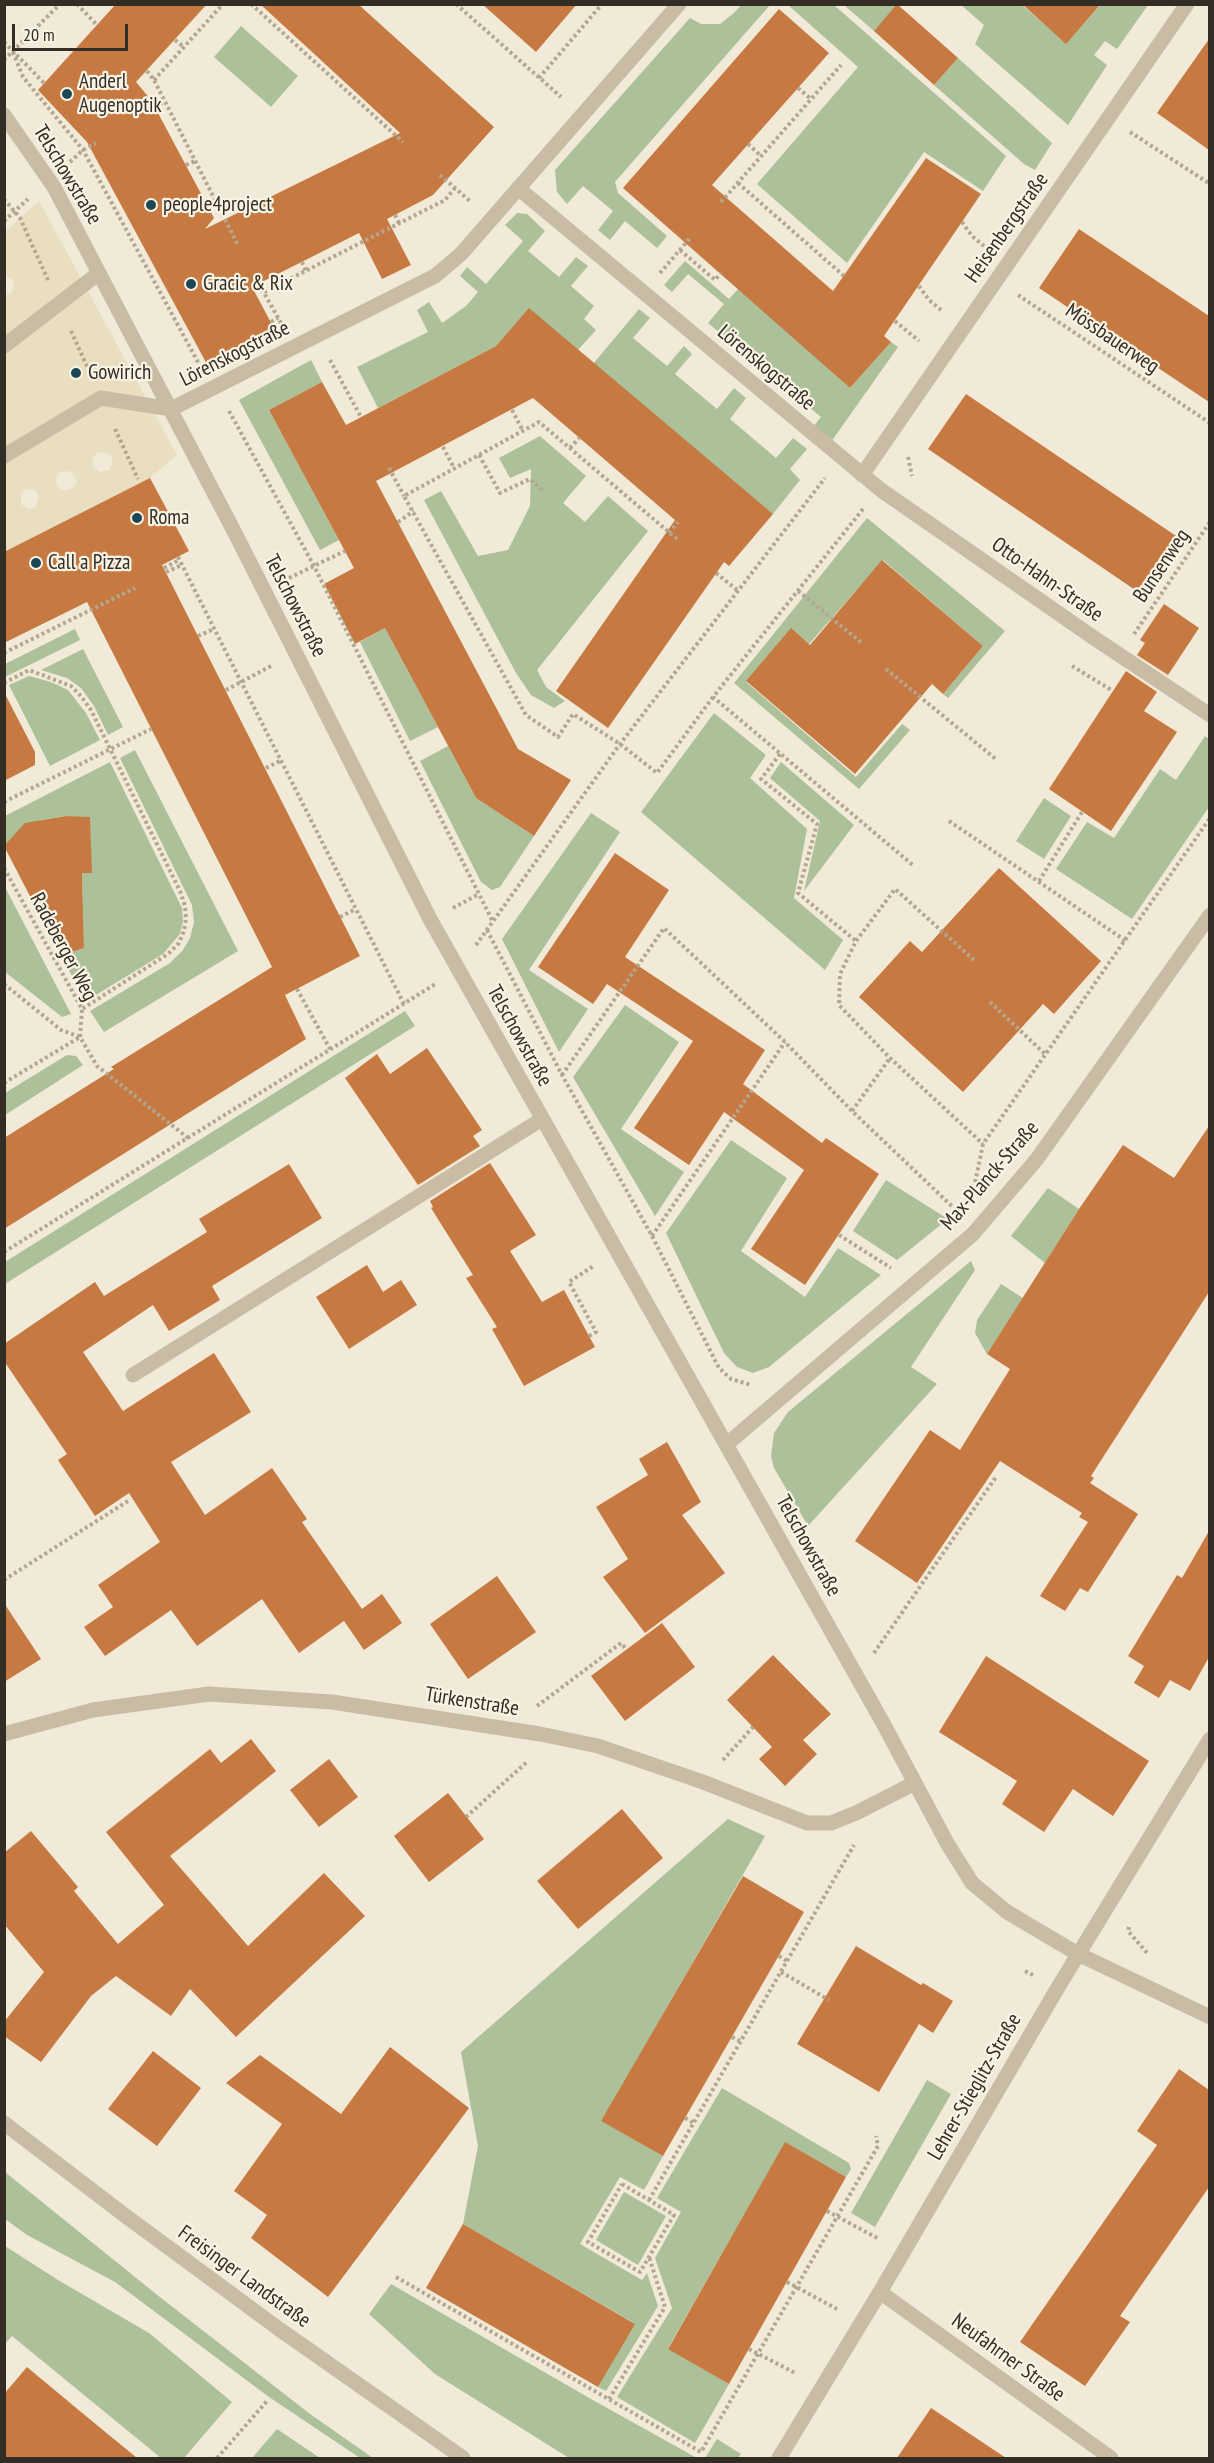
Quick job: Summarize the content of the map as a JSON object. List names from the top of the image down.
{
  "streets": {
    "street": [
      "Telschowstraße",
      "Heisenbergstraße",
      "Lörenskogstraße",
      "Otto-Hahn-Straße",
      "Max-Planck-Straße",
      "Türkenstraße",
      "Lehrer-Stieglitz-Straße",
      "Freisinger Landstraße",
      "Neufahrner Straße"
    ],
    "path": ["Mössbauerweg", "Bunsenweg", "Radeberger Weg"]
  },
  "crossings": [
    ["Telschowstraße", "Lörenskogstraße"],
    ["Telschowstraße", "Max-Planck-Straße"],
    ["Telschowstraße", "Türkenstraße"],
    ["Telschowstraße", "Lehrer-Stieglitz-Straße"],
    ["Heisenbergstraße", "Mössbauerweg"],
    ["Heisenbergstraße", "Lörenskogstraße"],
    ["Heisenbergstraße", "Otto-Hahn-Straße"],
    ["Lörenskogstraße", "Otto-Hahn-Straße"],
    ["Bunsenweg", "Otto-Hahn-Straße"],
    ["Lehrer-Stieglitz-Straße", "Neufahrner Straße"]
  ],
  "places": [
    "Anderl Augenoptik",
    "people4project",
    "Gracic & Rix",
    "Gowirich",
    "Roma",
    "Call a Pizza"
  ],
  "scale_bar": "20 m"
}
